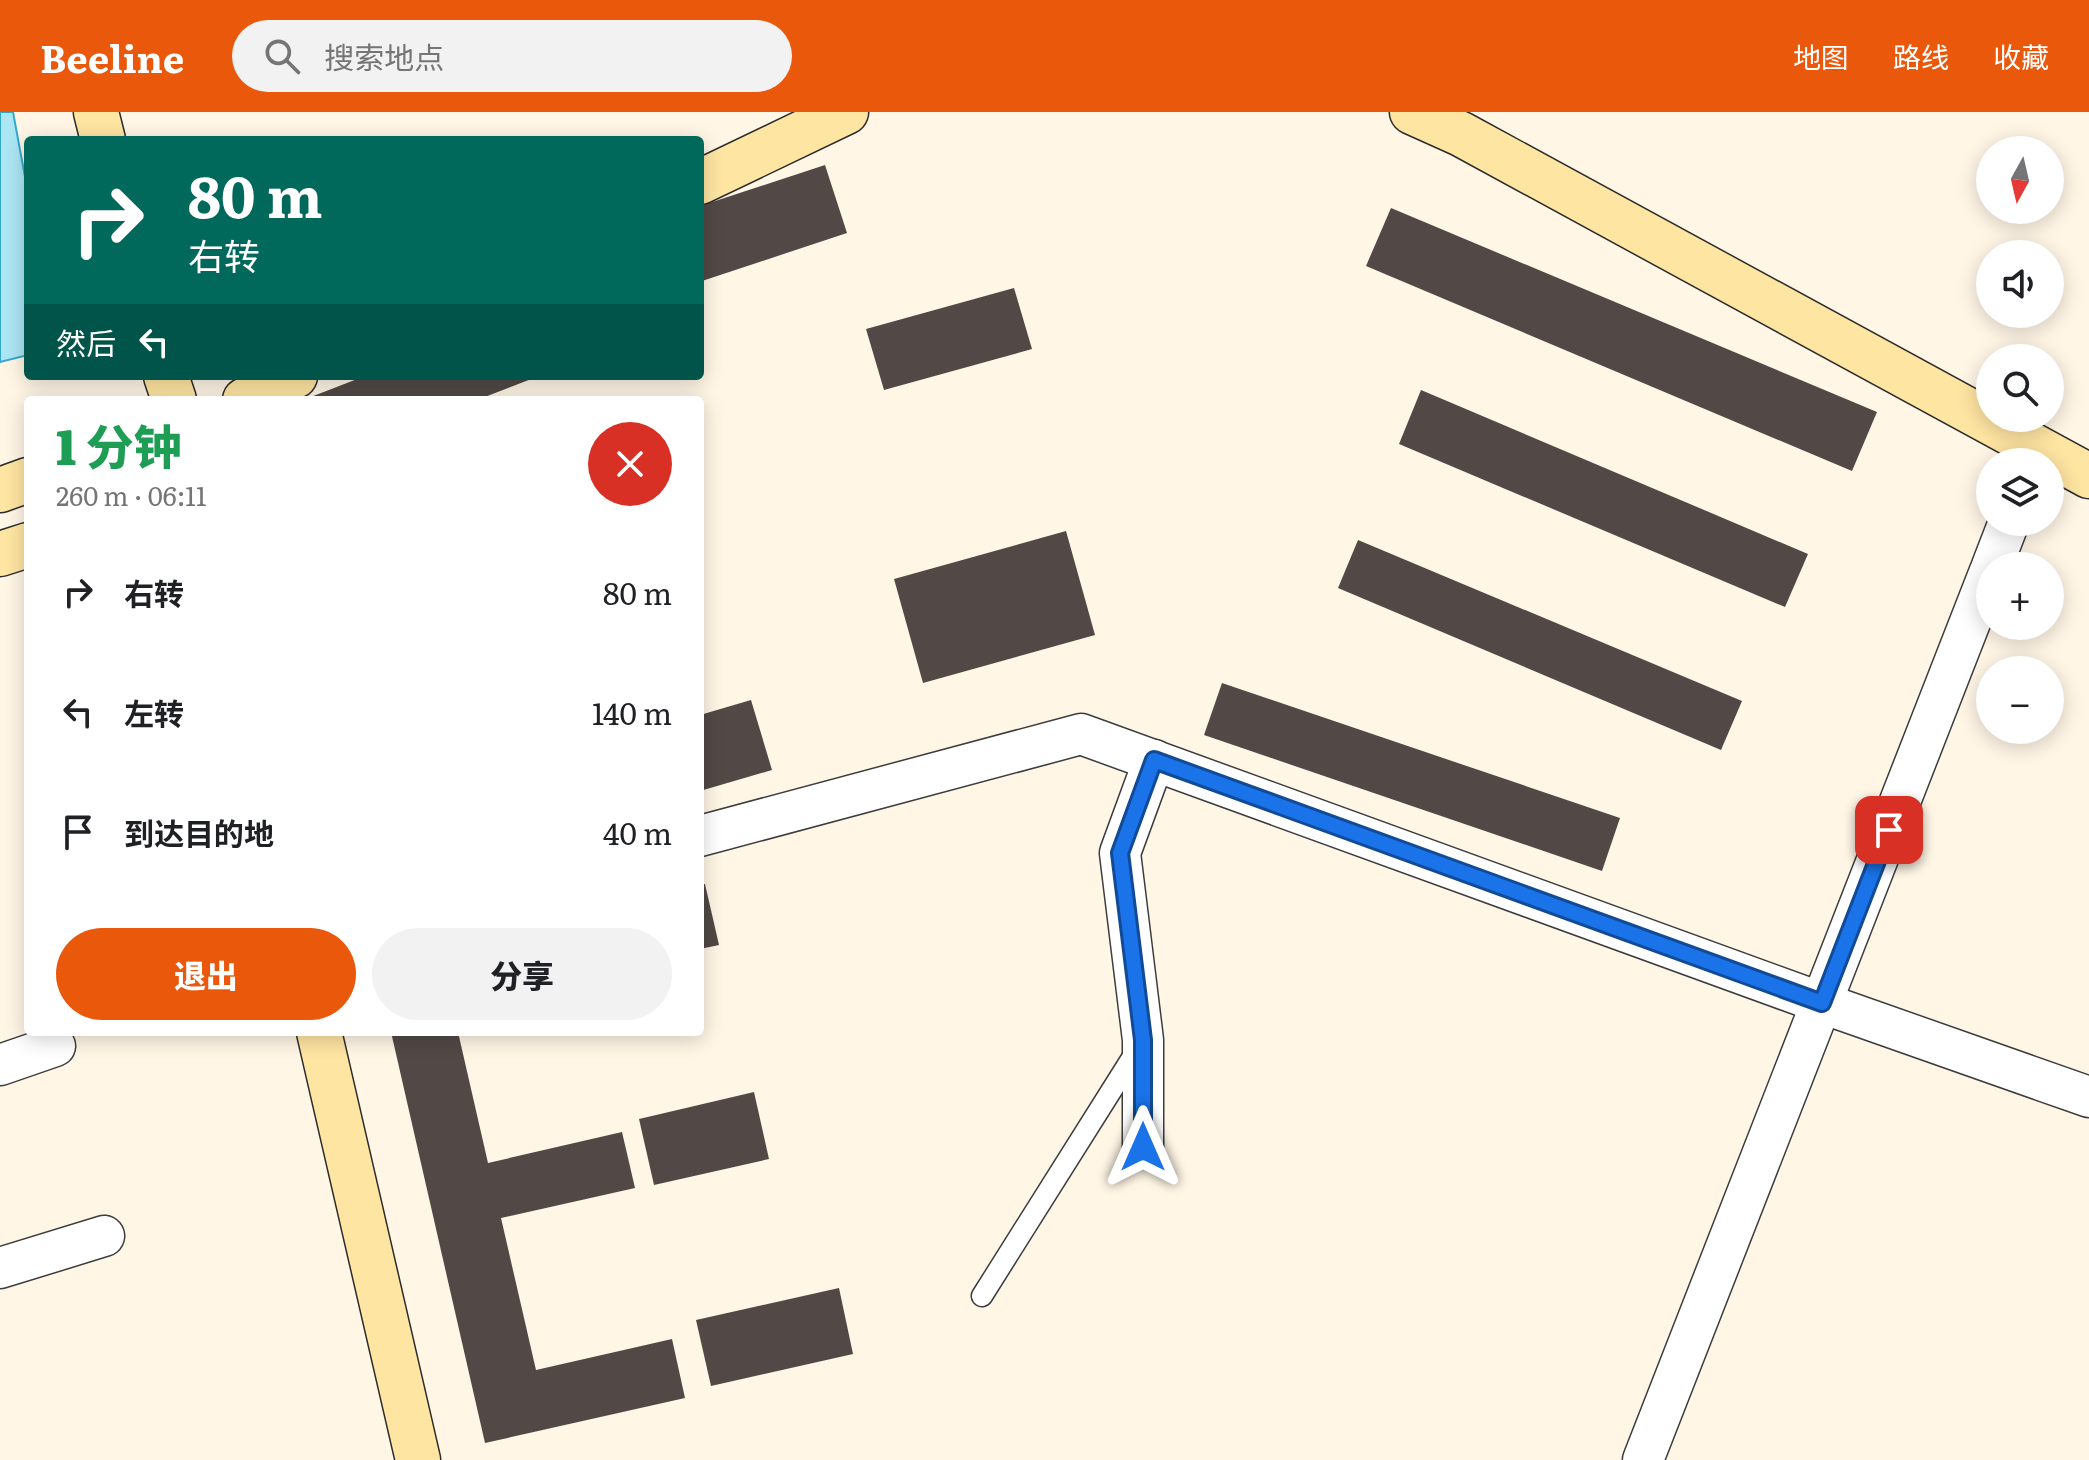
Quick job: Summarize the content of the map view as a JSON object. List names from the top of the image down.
{
  "north": "bottom",
  "page": {
    "header": "Beeline",
    "search": "搜索地点",
    "nav": ["地图", "路线", "收藏"],
    "map_buttons": ["+", "−"],
    "turn": ["80 m", "右转"],
    "then": "然后",
    "heading": ["1 分钟", "260 m · 06:11"],
    "list": [
      {
        "name": "右转",
        "value": "80 m"
      },
      {
        "name": "左转",
        "value": "140 m"
      },
      {
        "name": "到达目的地",
        "value": "40 m"
      }
    ],
    "buttons": ["退出", "分享"]
  }
}
